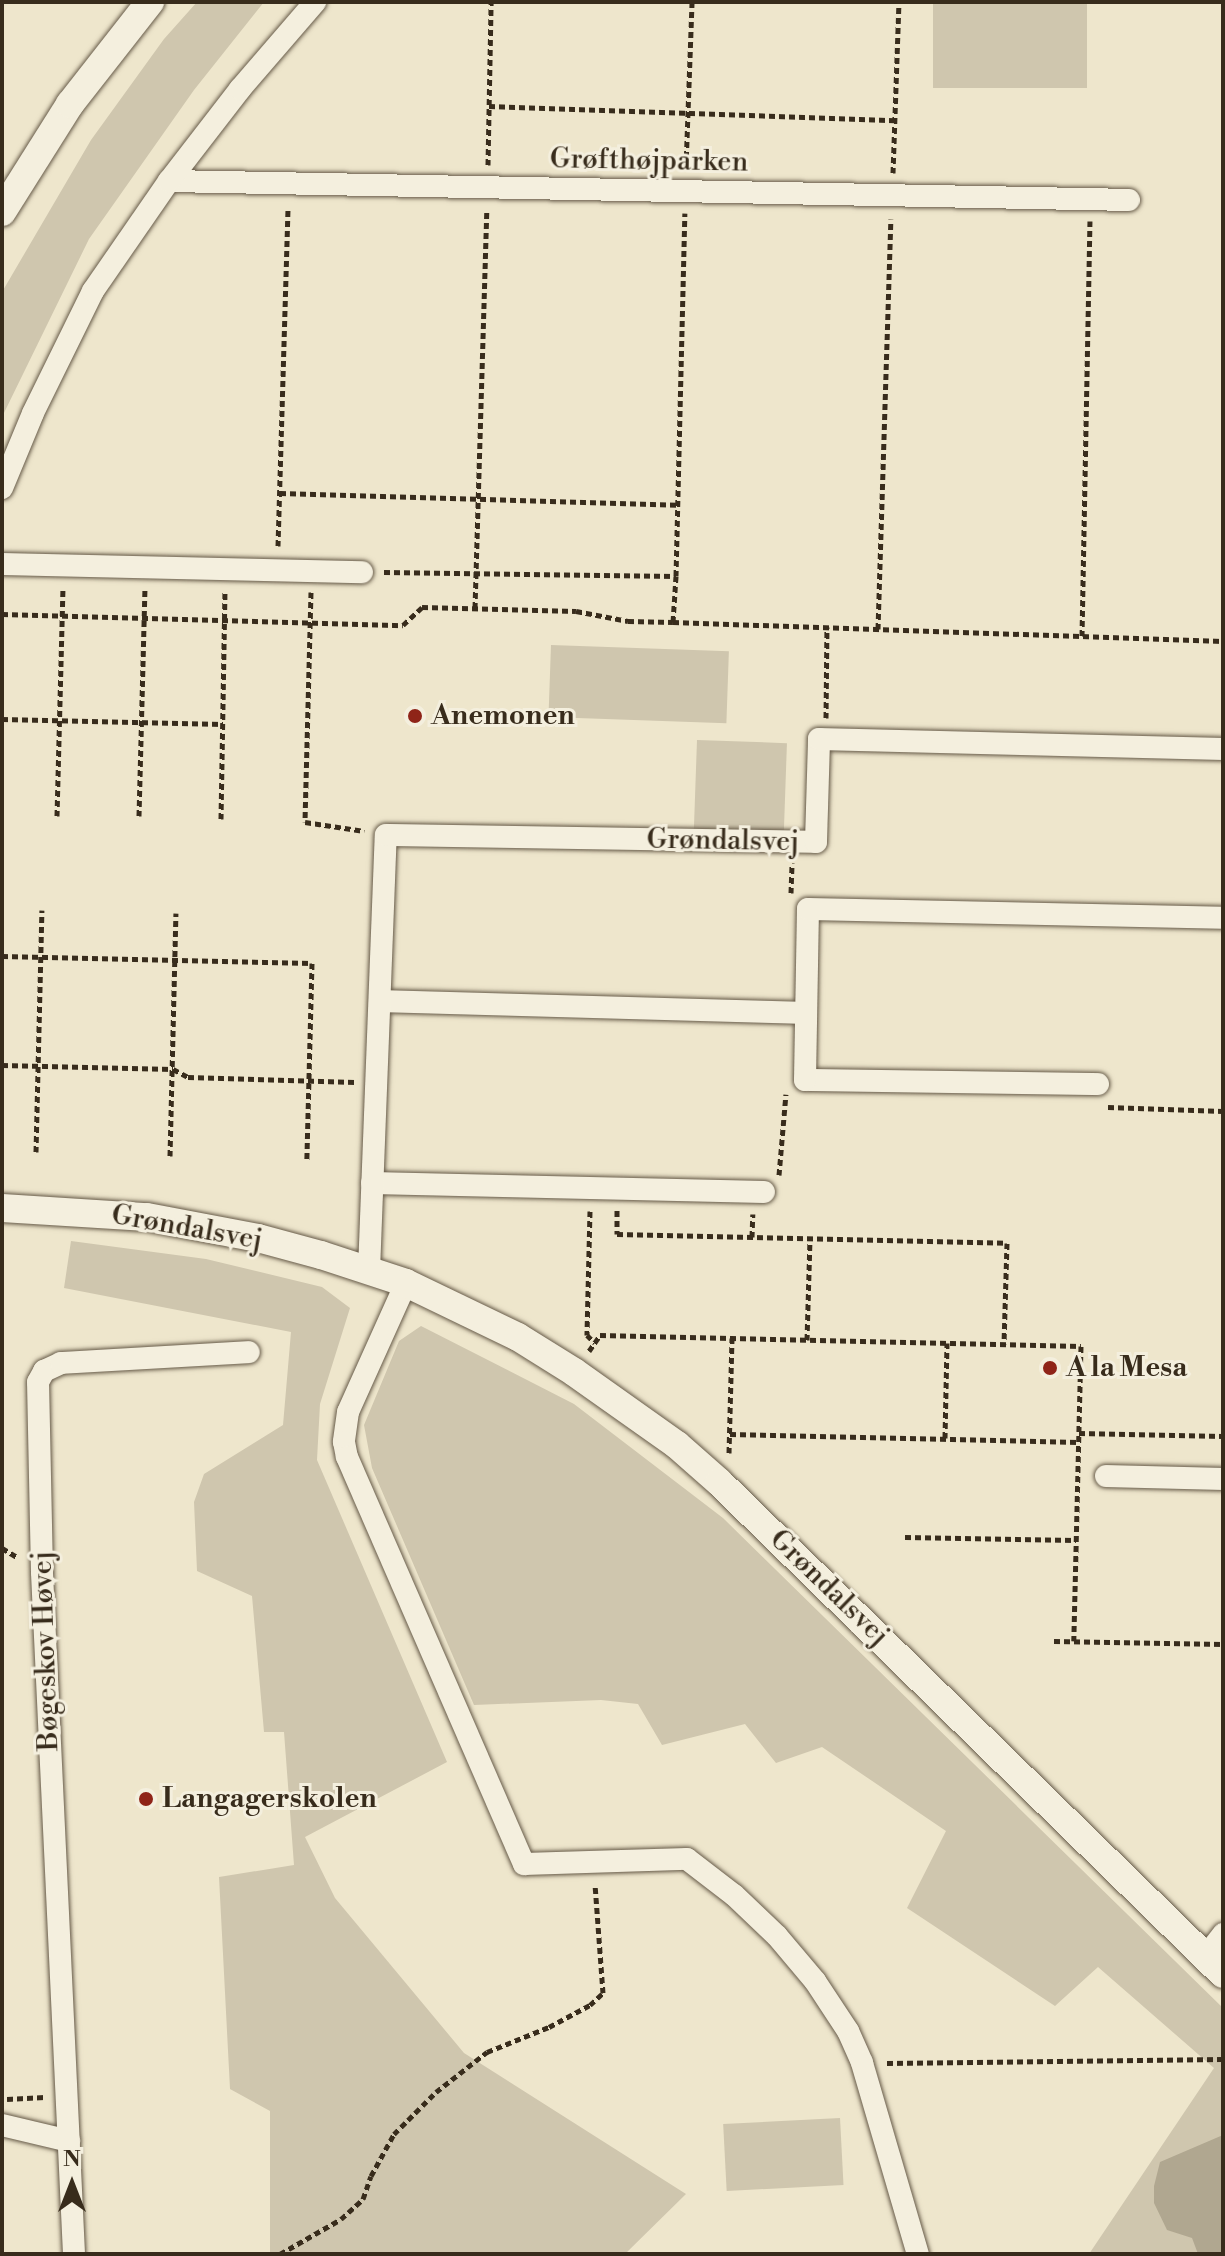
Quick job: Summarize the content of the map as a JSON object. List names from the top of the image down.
{
  "streets": {
    "street": ["Grøfthøjparken", "Grøndalsvej", "Bøgeskov Høvej"]
  },
  "places": ["Anemonen", "A la Mesa", "Langagerskolen"],
  "north": "top"
}
